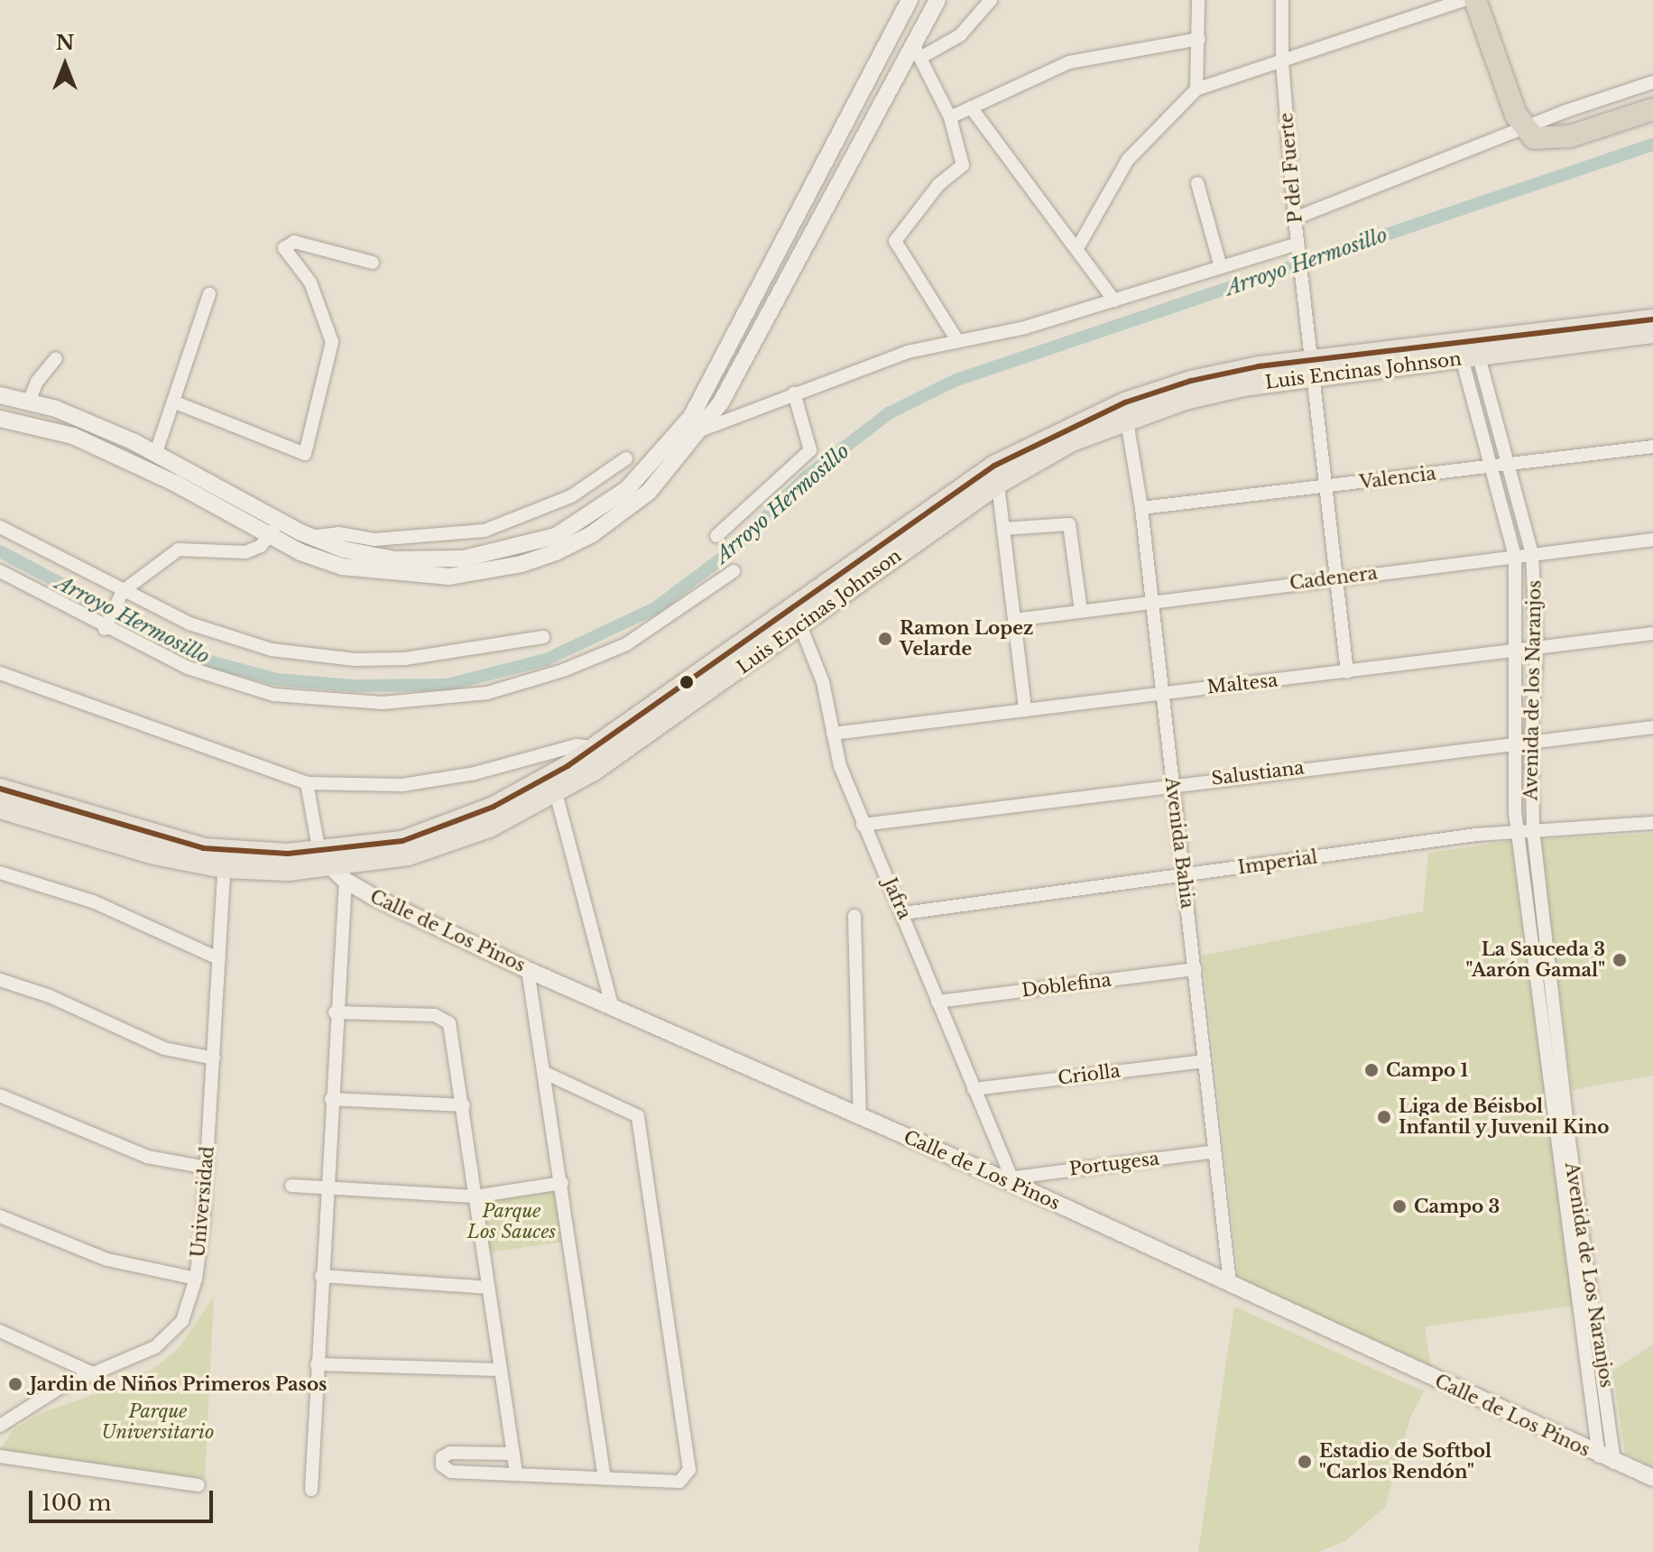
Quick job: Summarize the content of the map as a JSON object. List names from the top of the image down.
{
  "streets": {
    "main road": ["Luis Encinas Johnson"],
    "street": [
      "P del Fuerte",
      "Valencia",
      "Cadenera",
      "Maltesa",
      "Avenida de los Naranjos",
      "Salustiana",
      "Avenida Bahia",
      "Imperial",
      "Jafra",
      "Calle de Los Pinos",
      "Doblefina",
      "Criolla",
      "Portugesa",
      "Universidad",
      "Avenida de Los Naranjos"
    ]
  },
  "crossings": [
    ["P del Fuerte", "Luis Encinas Johnson"],
    ["P del Fuerte", "Valencia"],
    ["P del Fuerte", "Cadenera"],
    ["P del Fuerte", "Maltesa"],
    ["Luis Encinas Johnson", "Avenida de los Naranjos"],
    ["Luis Encinas Johnson", "Avenida Bahia"],
    ["Luis Encinas Johnson", "Jafra"],
    ["Luis Encinas Johnson", "Calle de Los Pinos"],
    ["Luis Encinas Johnson", "Universidad"],
    ["Valencia", "Avenida de los Naranjos"],
    ["Valencia", "Avenida Bahia"],
    ["Cadenera", "Avenida de los Naranjos"],
    ["Cadenera", "Avenida Bahia"],
    ["Maltesa", "Avenida de los Naranjos"],
    ["Maltesa", "Avenida Bahia"],
    ["Maltesa", "Jafra"],
    ["Avenida de los Naranjos", "Salustiana"],
    ["Avenida de los Naranjos", "Imperial"],
    ["Avenida de los Naranjos", "Avenida de Los Naranjos"],
    ["Salustiana", "Avenida Bahia"],
    ["Salustiana", "Jafra"],
    ["Avenida Bahia", "Imperial"],
    ["Avenida Bahia", "Calle de Los Pinos"],
    ["Avenida Bahia", "Doblefina"],
    ["Avenida Bahia", "Criolla"],
    ["Avenida Bahia", "Portugesa"],
    ["Imperial", "Jafra"],
    ["Imperial", "Avenida de Los Naranjos"],
    ["Jafra", "Calle de Los Pinos"],
    ["Jafra", "Doblefina"],
    ["Jafra", "Criolla"],
    ["Jafra", "Portugesa"],
    ["Calle de Los Pinos", "Portugesa"],
    ["Calle de Los Pinos", "Avenida de Los Naranjos"]
  ],
  "water": ["Arroyo Hermosillo"],
  "parks": ["Parque Los Sauces", "Parque Universitario"],
  "places": [
    "Ramon Lopez Velarde",
    "La Sauceda 3 \"Aarón Gamal\"",
    "Campo 1",
    "Liga de Béisbol Infantil y Juvenil Kino",
    "Campo 3",
    "Jardin de Niños Primeros Pasos",
    "Estadio de Softbol \"Carlos Rendón\""
  ],
  "scale_bar": "100 m",
  "north": "top"
}
